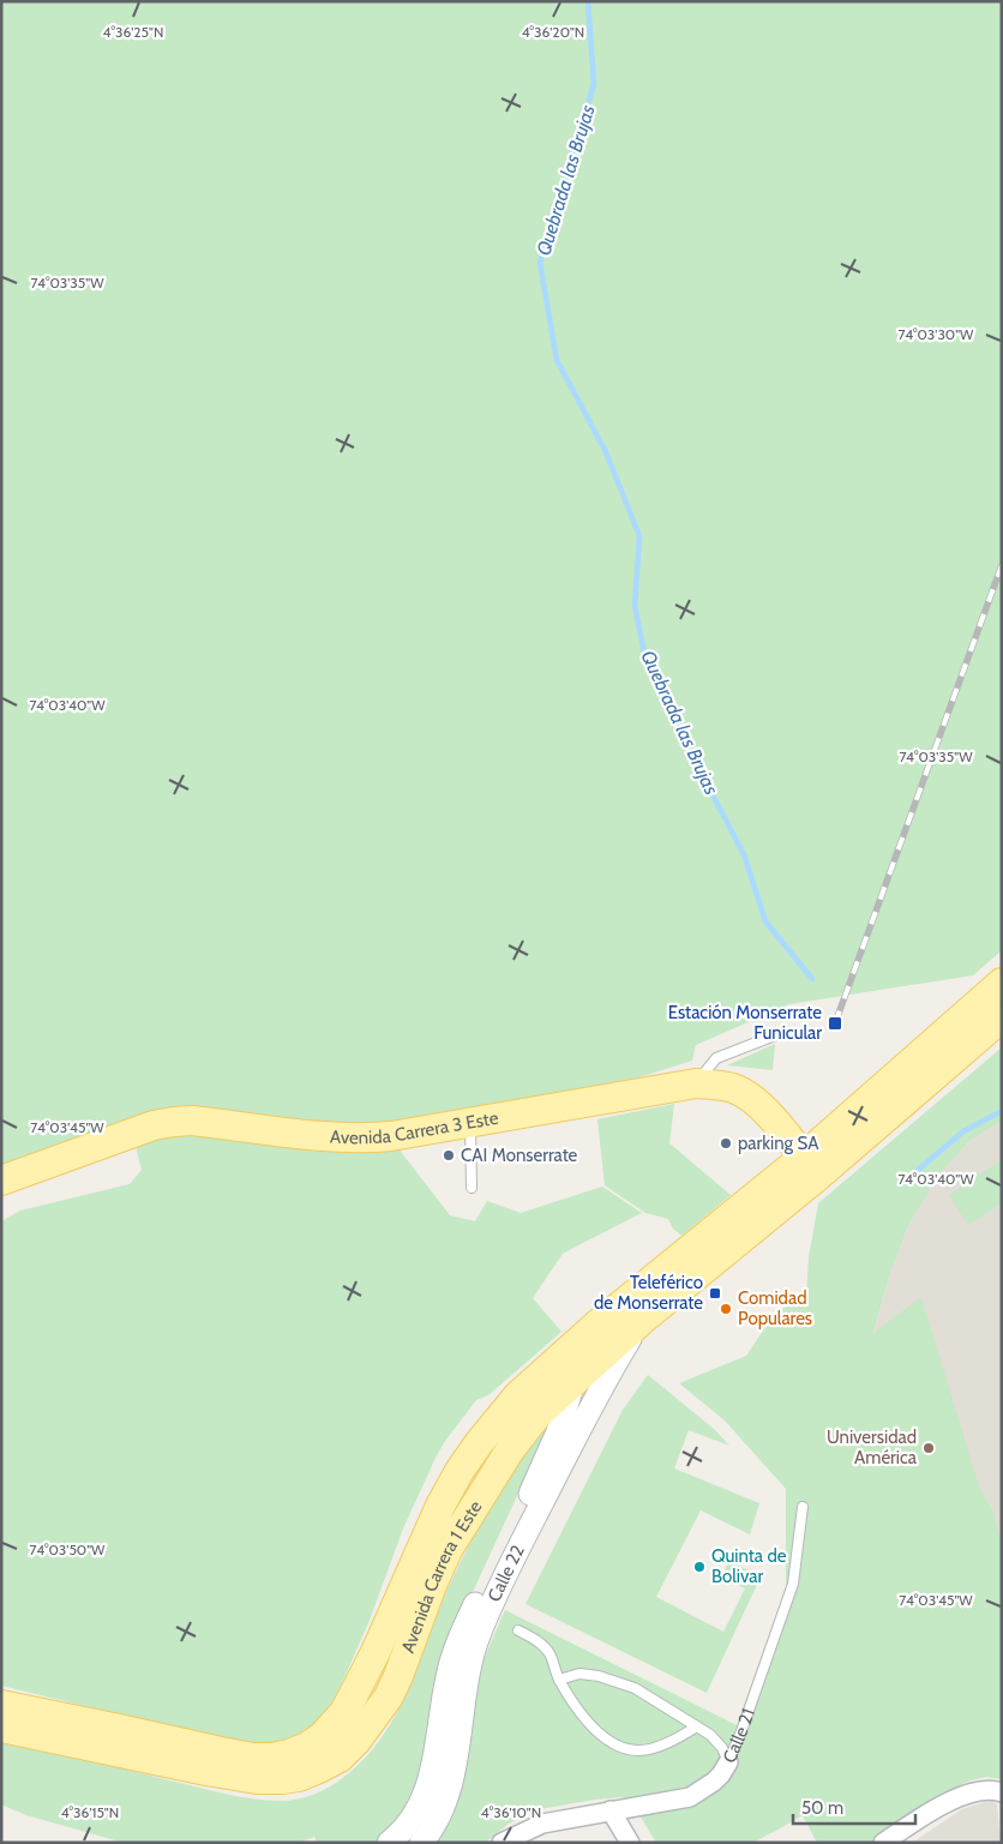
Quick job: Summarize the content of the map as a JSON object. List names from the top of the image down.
{
  "streets": {
    "main road": ["Avenida Carrera 3 Este", "Avenida Carrera 1 Este"],
    "street": ["Calle 22", "Calle 21"]
  },
  "crossings": [
    ["Avenida Carrera 3 Este", "Avenida Carrera 1 Este"],
    ["Calle 22", "Avenida Carrera 1 Este"]
  ],
  "water": ["Quebrada las Brujas"],
  "places": {
    "transit": ["Estación Monserrate Funicular", "Teleférico de Monserrate"],
    "other": [
      "parking SA",
      "CAI Monserrate",
      "Comidad Populares",
      "Universidad América",
      "Quinta de Bolivar"
    ]
  },
  "scale_bar": "50 m",
  "coordinates": [
    "4°36'25\"N",
    "4°36'20\"N",
    "74°03'35\"W",
    "74°03'30\"W",
    "74°03'40\"W",
    "74°03'45\"W",
    "74°03'50\"W",
    "4°36'15\"N",
    "4°36'10\"N"
  ]
}
